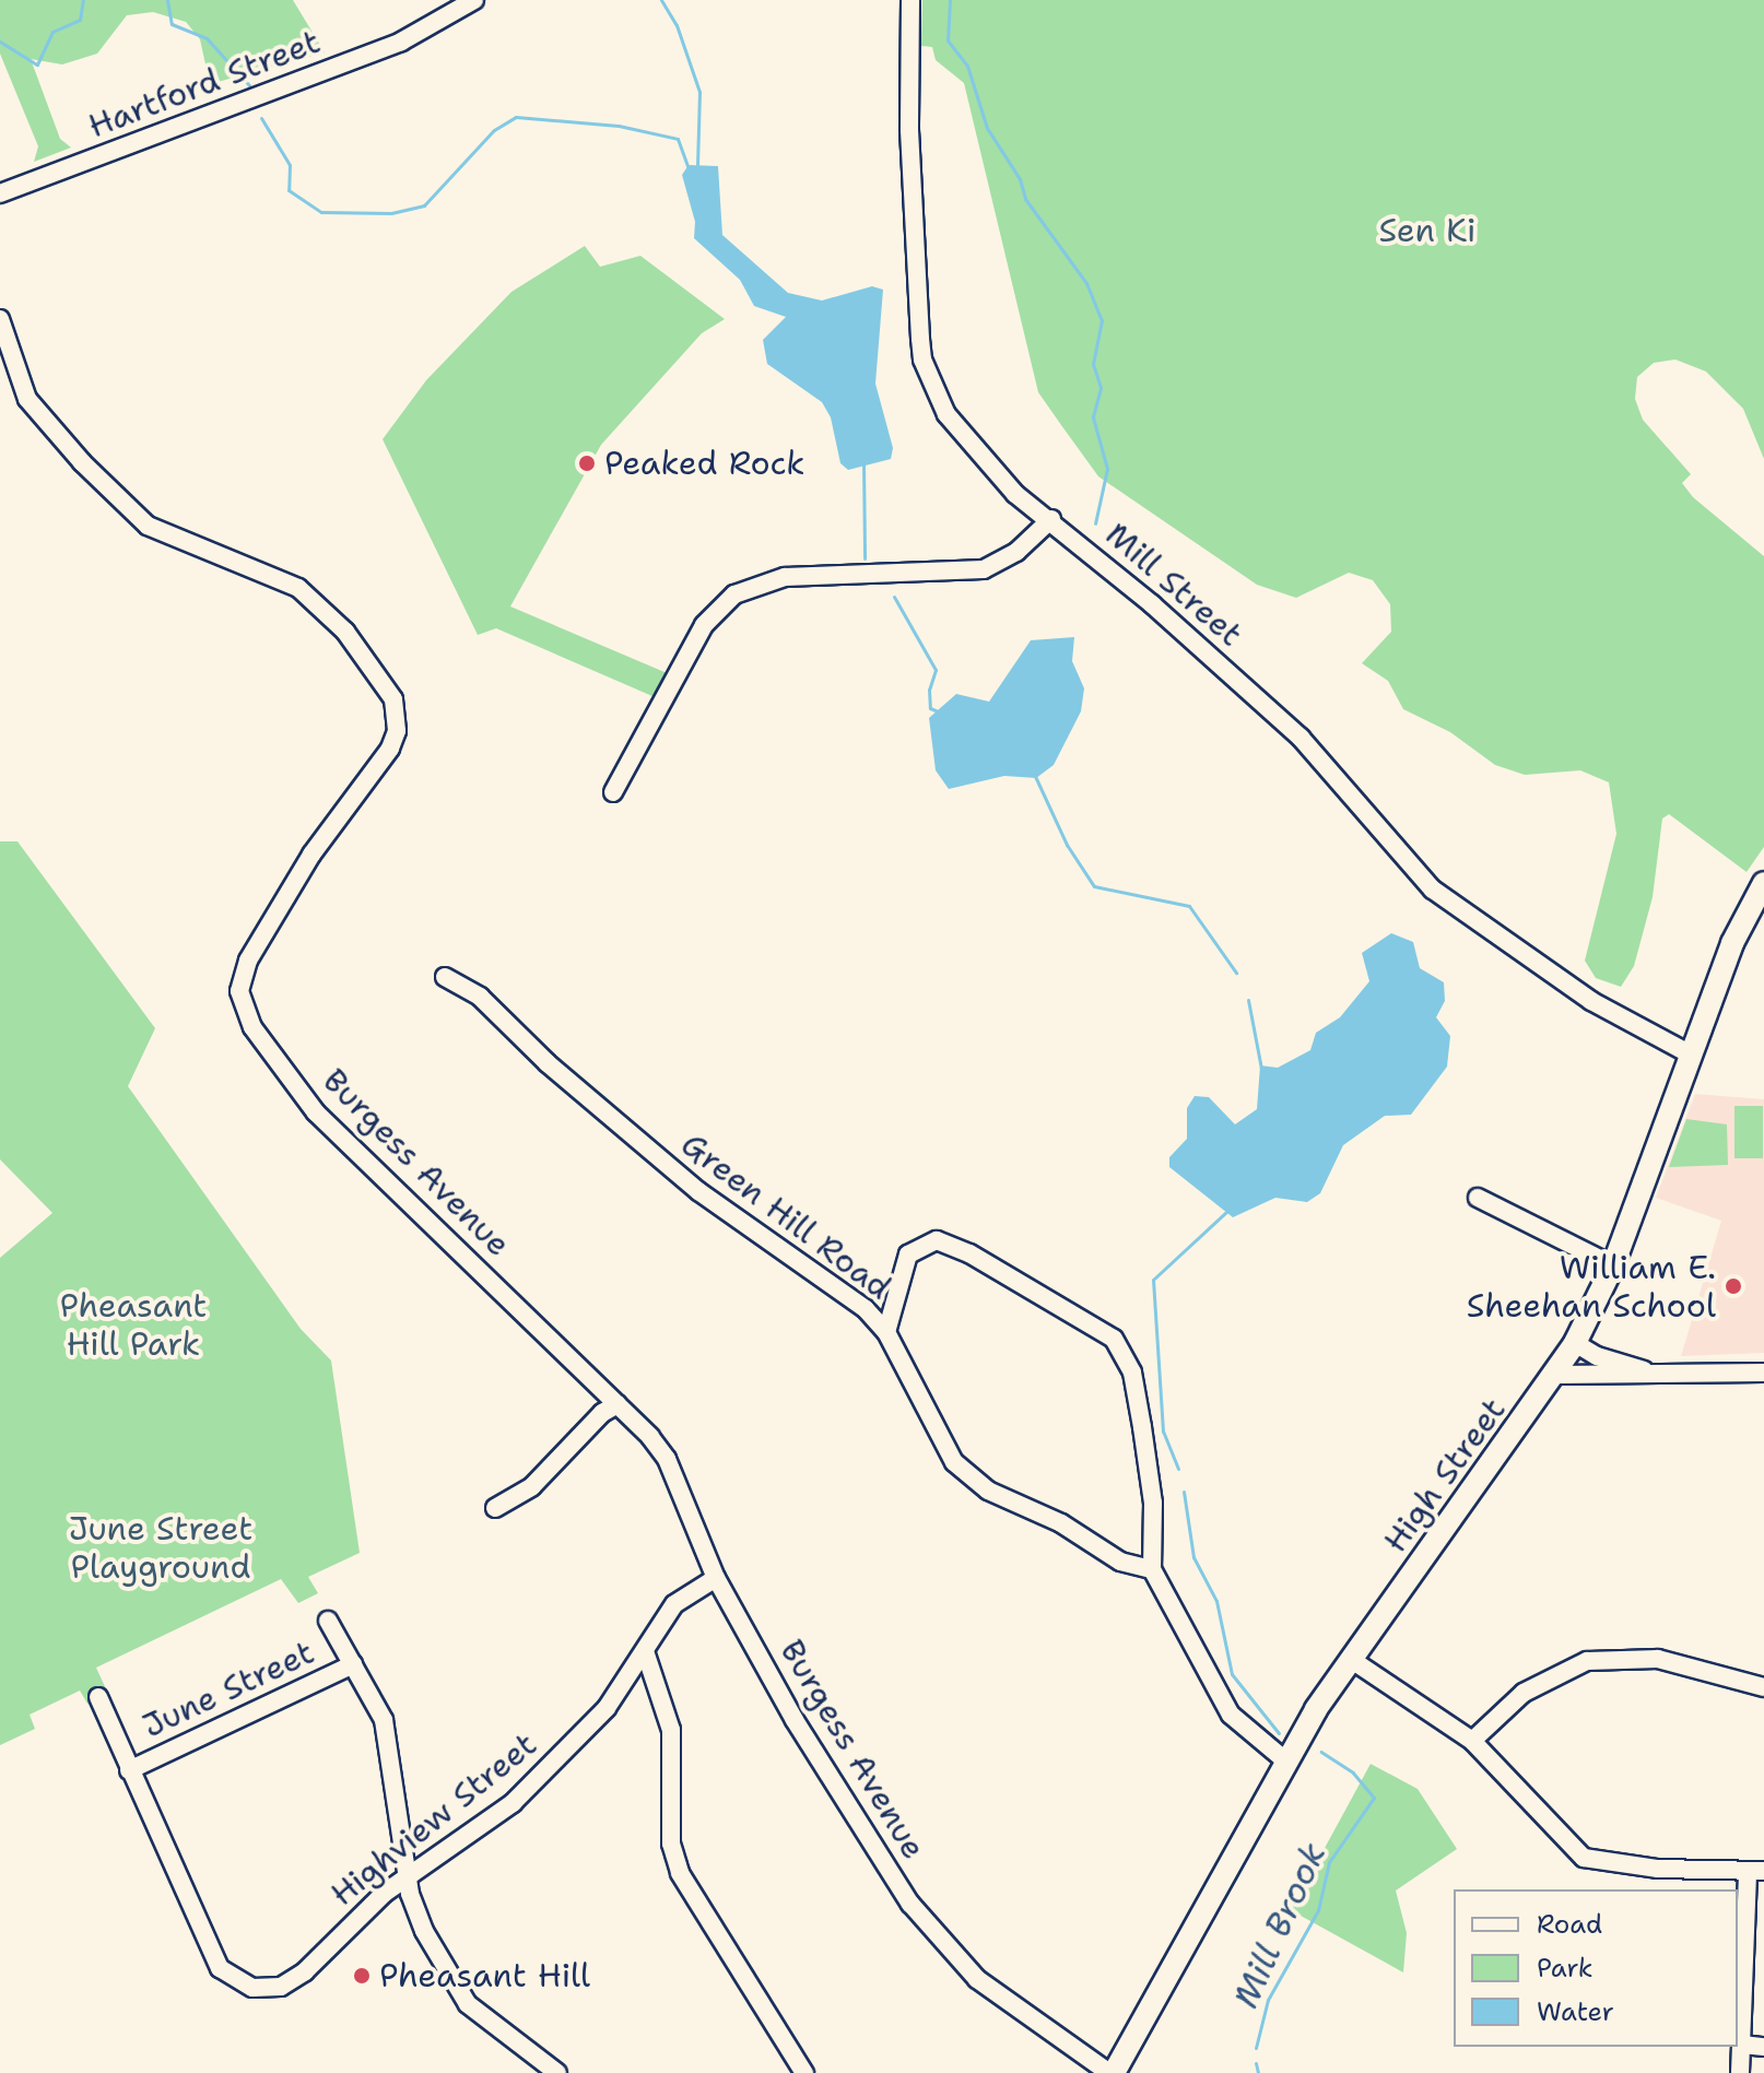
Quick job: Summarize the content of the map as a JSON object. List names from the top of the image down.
{
  "streets": {
    "main road": ["High Street"],
    "street": [
      "Hartford Street",
      "Mill Street",
      "Burgess Avenue",
      "Green Hill Road",
      "June Street",
      "Highview Street"
    ]
  },
  "crossings": [
    ["Mill Street", "High Street"],
    ["Burgess Avenue", "High Street"],
    ["Burgess Avenue", "Highview Street"],
    ["June Street", "Highview Street"]
  ],
  "water": ["Mill Brook"],
  "parks": ["Sen Ki", "Pheasant Hill Park", "June Street Playground"],
  "places": ["Peaked Rock", "William E. Sheehan School", "Pheasant Hill"],
  "legend": ["Road", "Park", "Water"]
}
